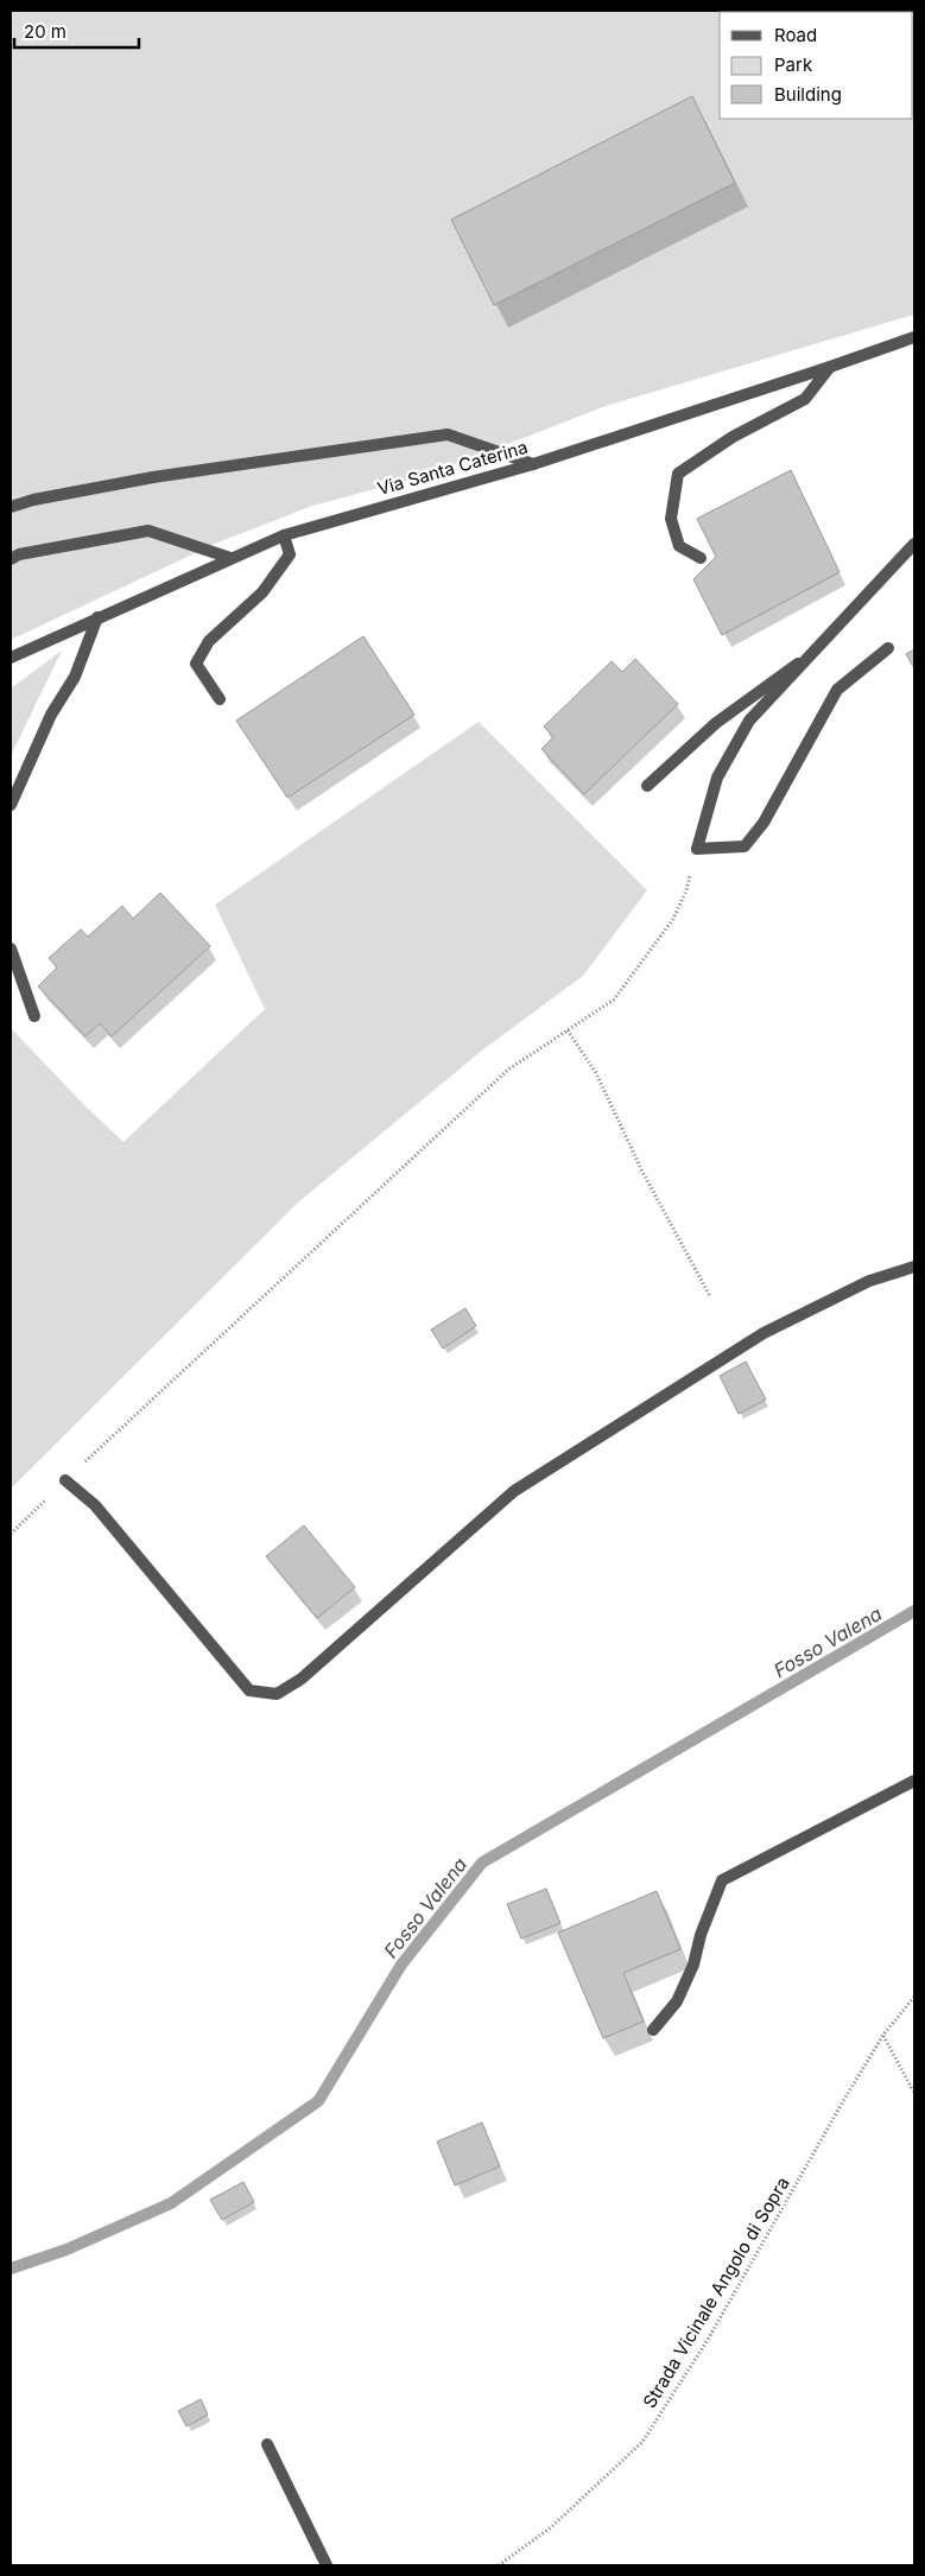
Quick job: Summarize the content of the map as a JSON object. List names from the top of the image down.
{
  "streets": {
    "street": ["Via Santa Caterina"],
    "path": ["Strada Vicinale Angolo di Sopra"]
  },
  "water": ["Fosso Valena"],
  "legend": ["Road", "Park", "Building"],
  "scale_bar": "20 m"
}
